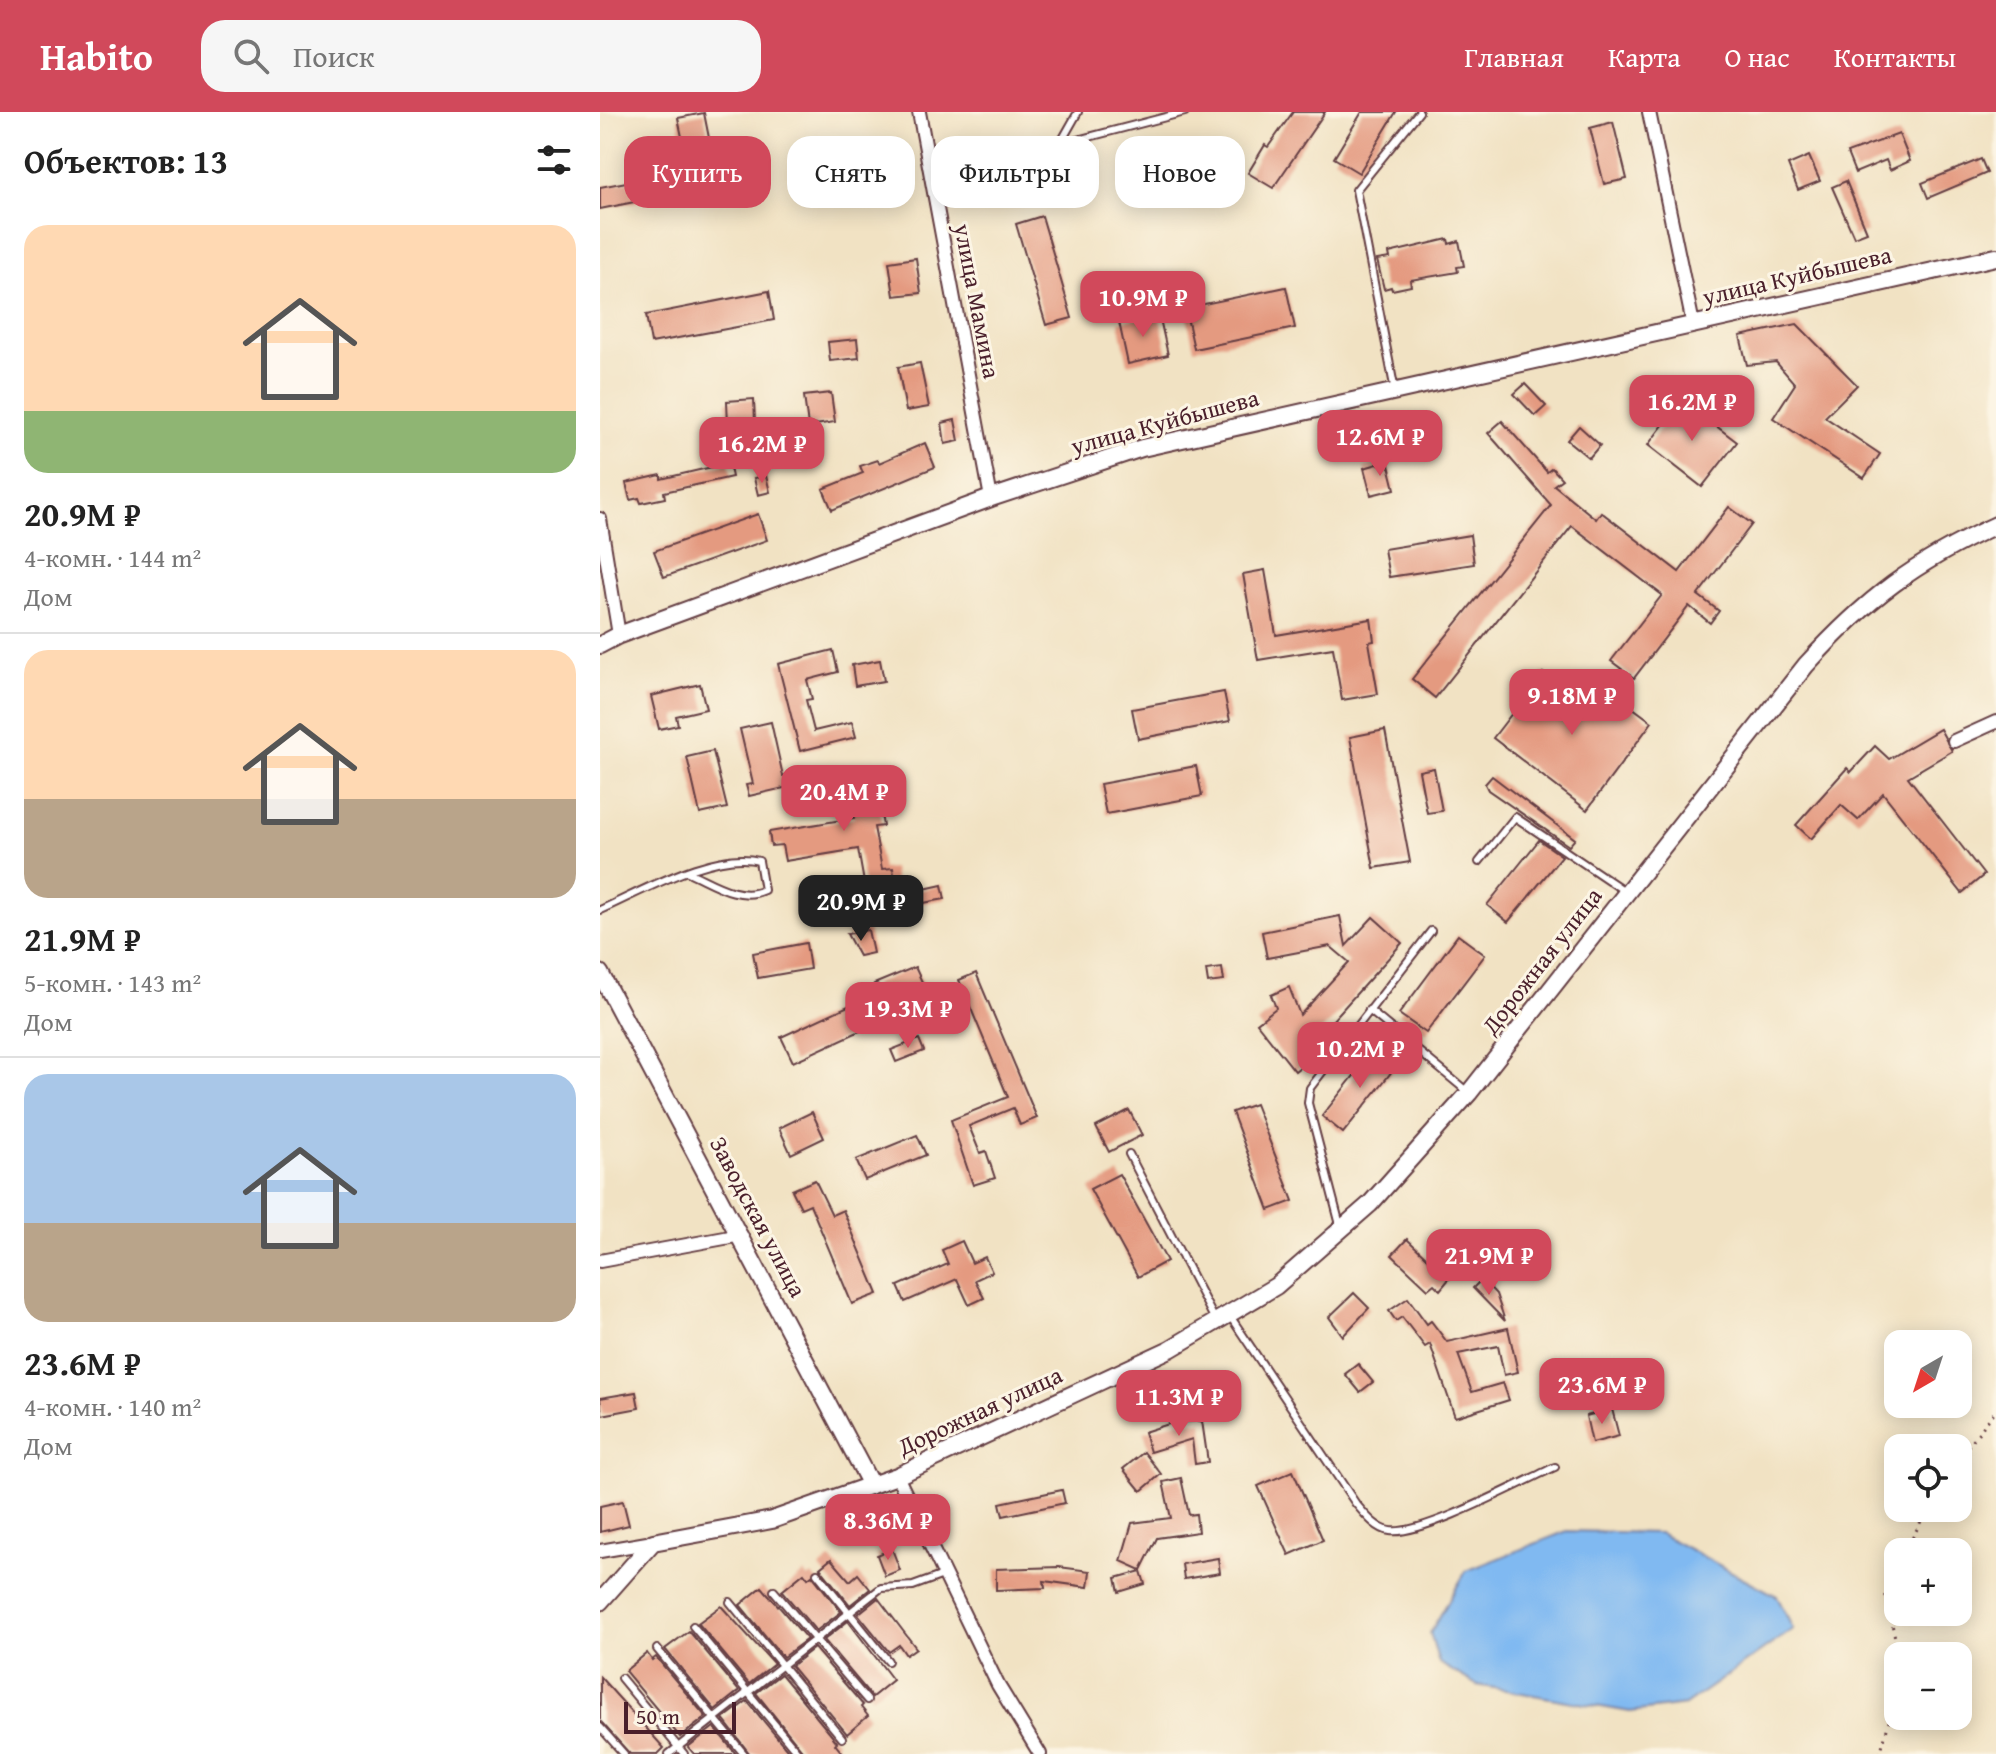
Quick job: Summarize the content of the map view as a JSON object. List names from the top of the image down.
{
  "streets": {
    "street": [
      "улица Куйбышева",
      "улица Мамина",
      "Дорожная улица",
      "Заводская улица"
    ]
  },
  "crossings": [
    ["улица Куйбышева", "улица Мамина"],
    ["Дорожная улица", "Заводская улица"]
  ],
  "scale_bar": "50 m",
  "north": "bottom left",
  "page": {
    "header": "Habito",
    "search": "Поиск",
    "nav": [
      "Главная",
      "Карта",
      "О нас",
      "Контакты"
    ],
    "heading": "Объектов: 13",
    "chip": [
      "Купить",
      "Снять",
      "Фильтры",
      "Новое"
    ],
    "list": [
      {
        "name": "20.9M ₽",
        "note": "4-комн. · 144 m² · Дом"
      },
      {
        "name": "21.9M ₽",
        "note": "5-комн. · 143 m² · Дом"
      },
      {
        "name": "23.6M ₽",
        "note": "4-комн. · 140 m² · Дом"
      }
    ],
    "price": [
      "10.9M ₽",
      "16.2M ₽",
      "12.6M ₽",
      "16.2M ₽",
      "9.18M ₽",
      "20.4M ₽",
      "20.9M ₽",
      "19.3M ₽",
      "10.2M ₽",
      "21.9M ₽",
      "23.6M ₽",
      "11.3M ₽",
      "8.36M ₽"
    ],
    "map_buttons": ["+", "−"],
    "scale": "50 m"
  }
}
